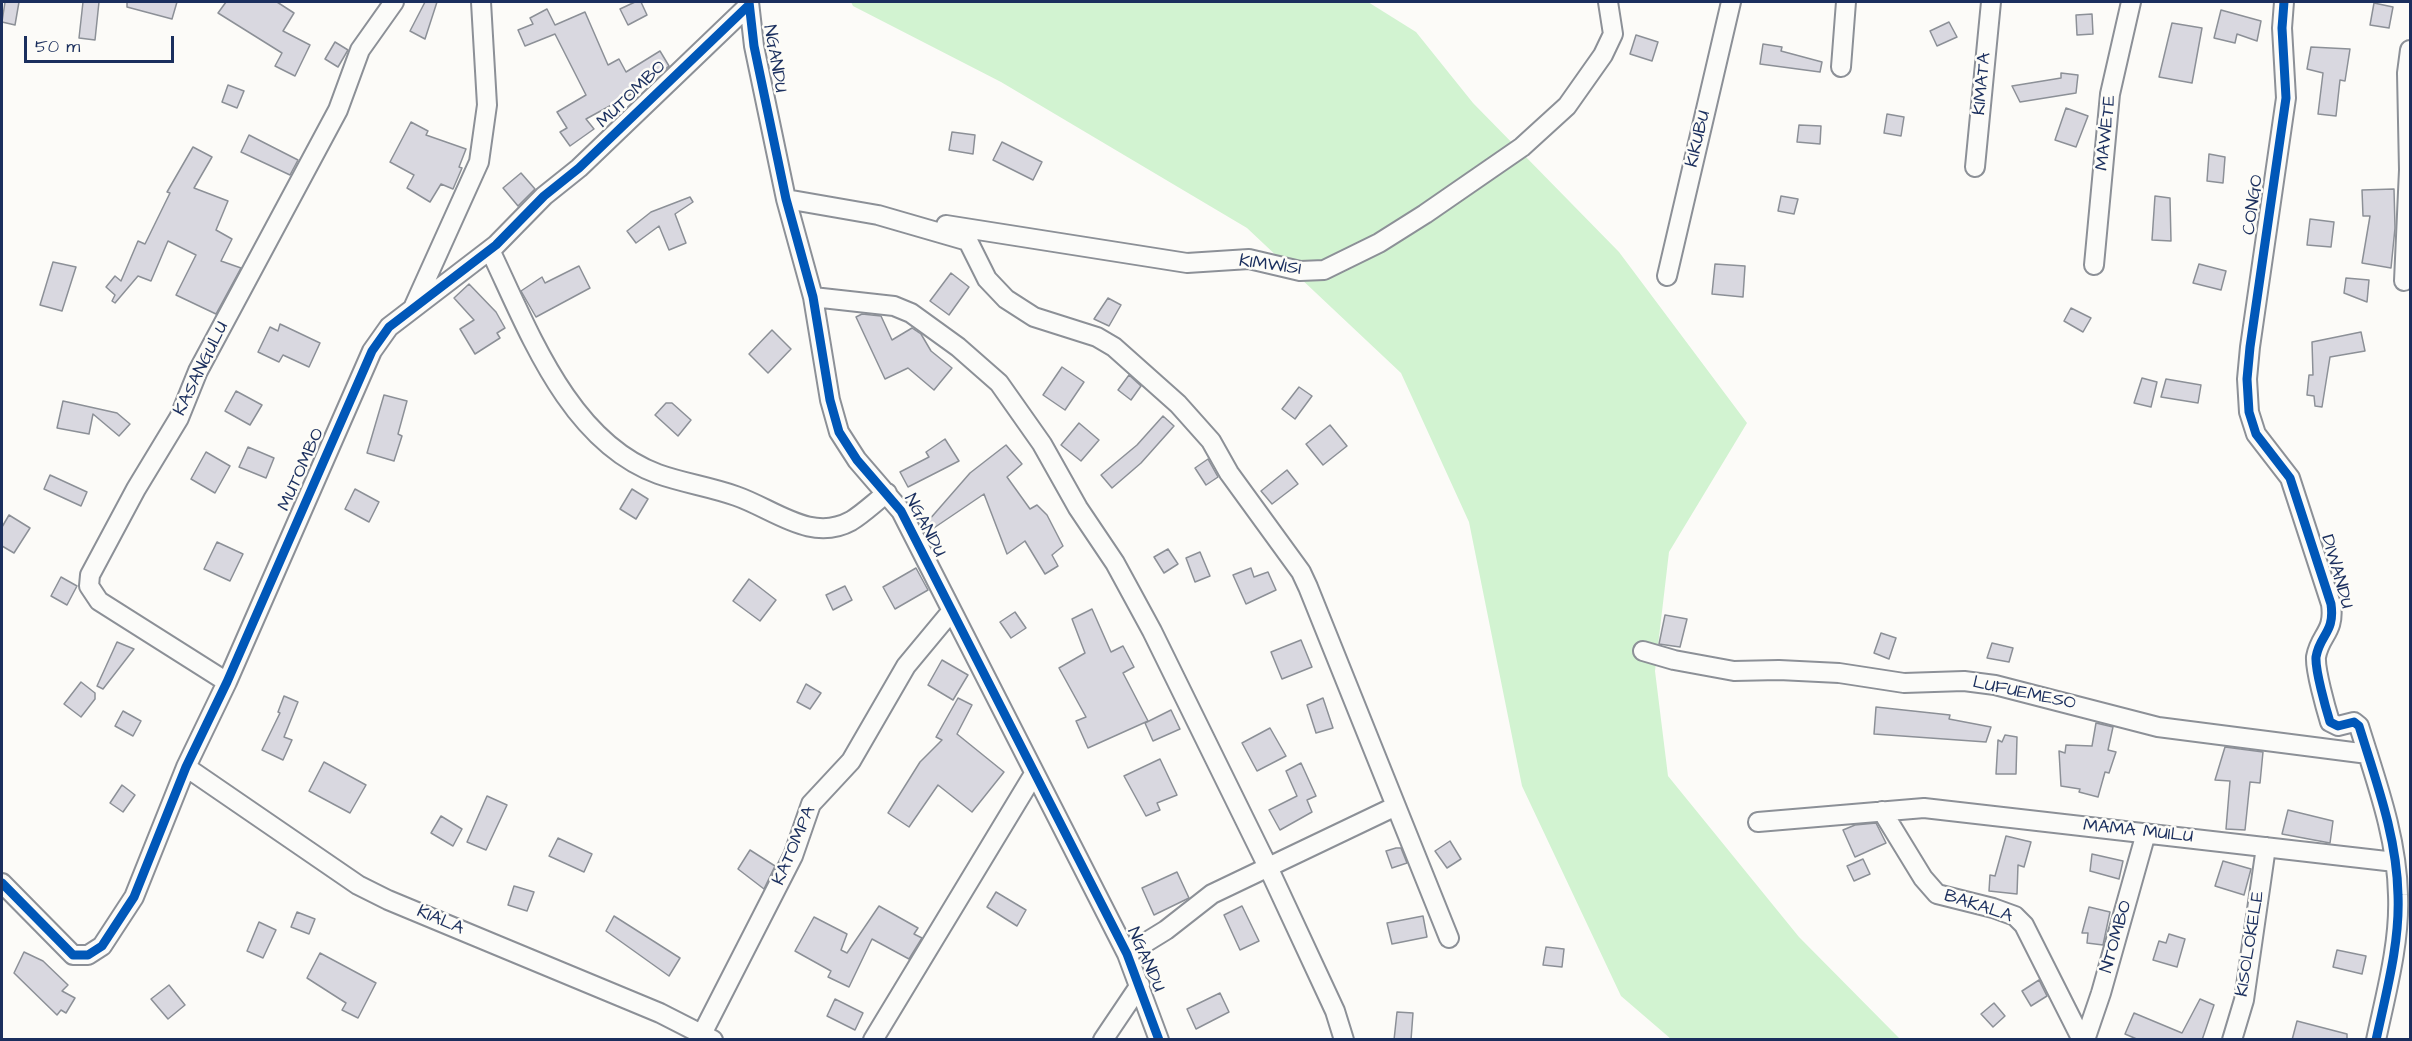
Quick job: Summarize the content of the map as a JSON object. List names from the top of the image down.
{
  "streets": {
    "street": [
      "NGANDU",
      "KIMATA",
      "MUTOMBO",
      "MAWETE",
      "KIKUBU",
      "CONGO",
      "KIMWISI",
      "KASANGULU",
      "DIWANDU",
      "LUFUEMESO",
      "MAMA MUILU",
      "KATOMPA",
      "BAKALA",
      "KIALA",
      "NTOMBO",
      "KISOLOKELE"
    ]
  },
  "crossings": [
    ["NGANDU", "MUTOMBO"],
    ["NGANDU", "KATOMPA"],
    ["MUTOMBO", "KASANGULU"],
    ["MUTOMBO", "KIALA"],
    ["CONGO", "DIWANDU"],
    ["DIWANDU", "LUFUEMESO"],
    ["DIWANDU", "MAMA MUILU"],
    ["MAMA MUILU", "BAKALA"],
    ["MAMA MUILU", "NTOMBO"],
    ["MAMA MUILU", "KISOLOKELE"],
    ["KATOMPA", "KIALA"],
    ["BAKALA", "NTOMBO"]
  ],
  "scale_bar": "50 m"
}
